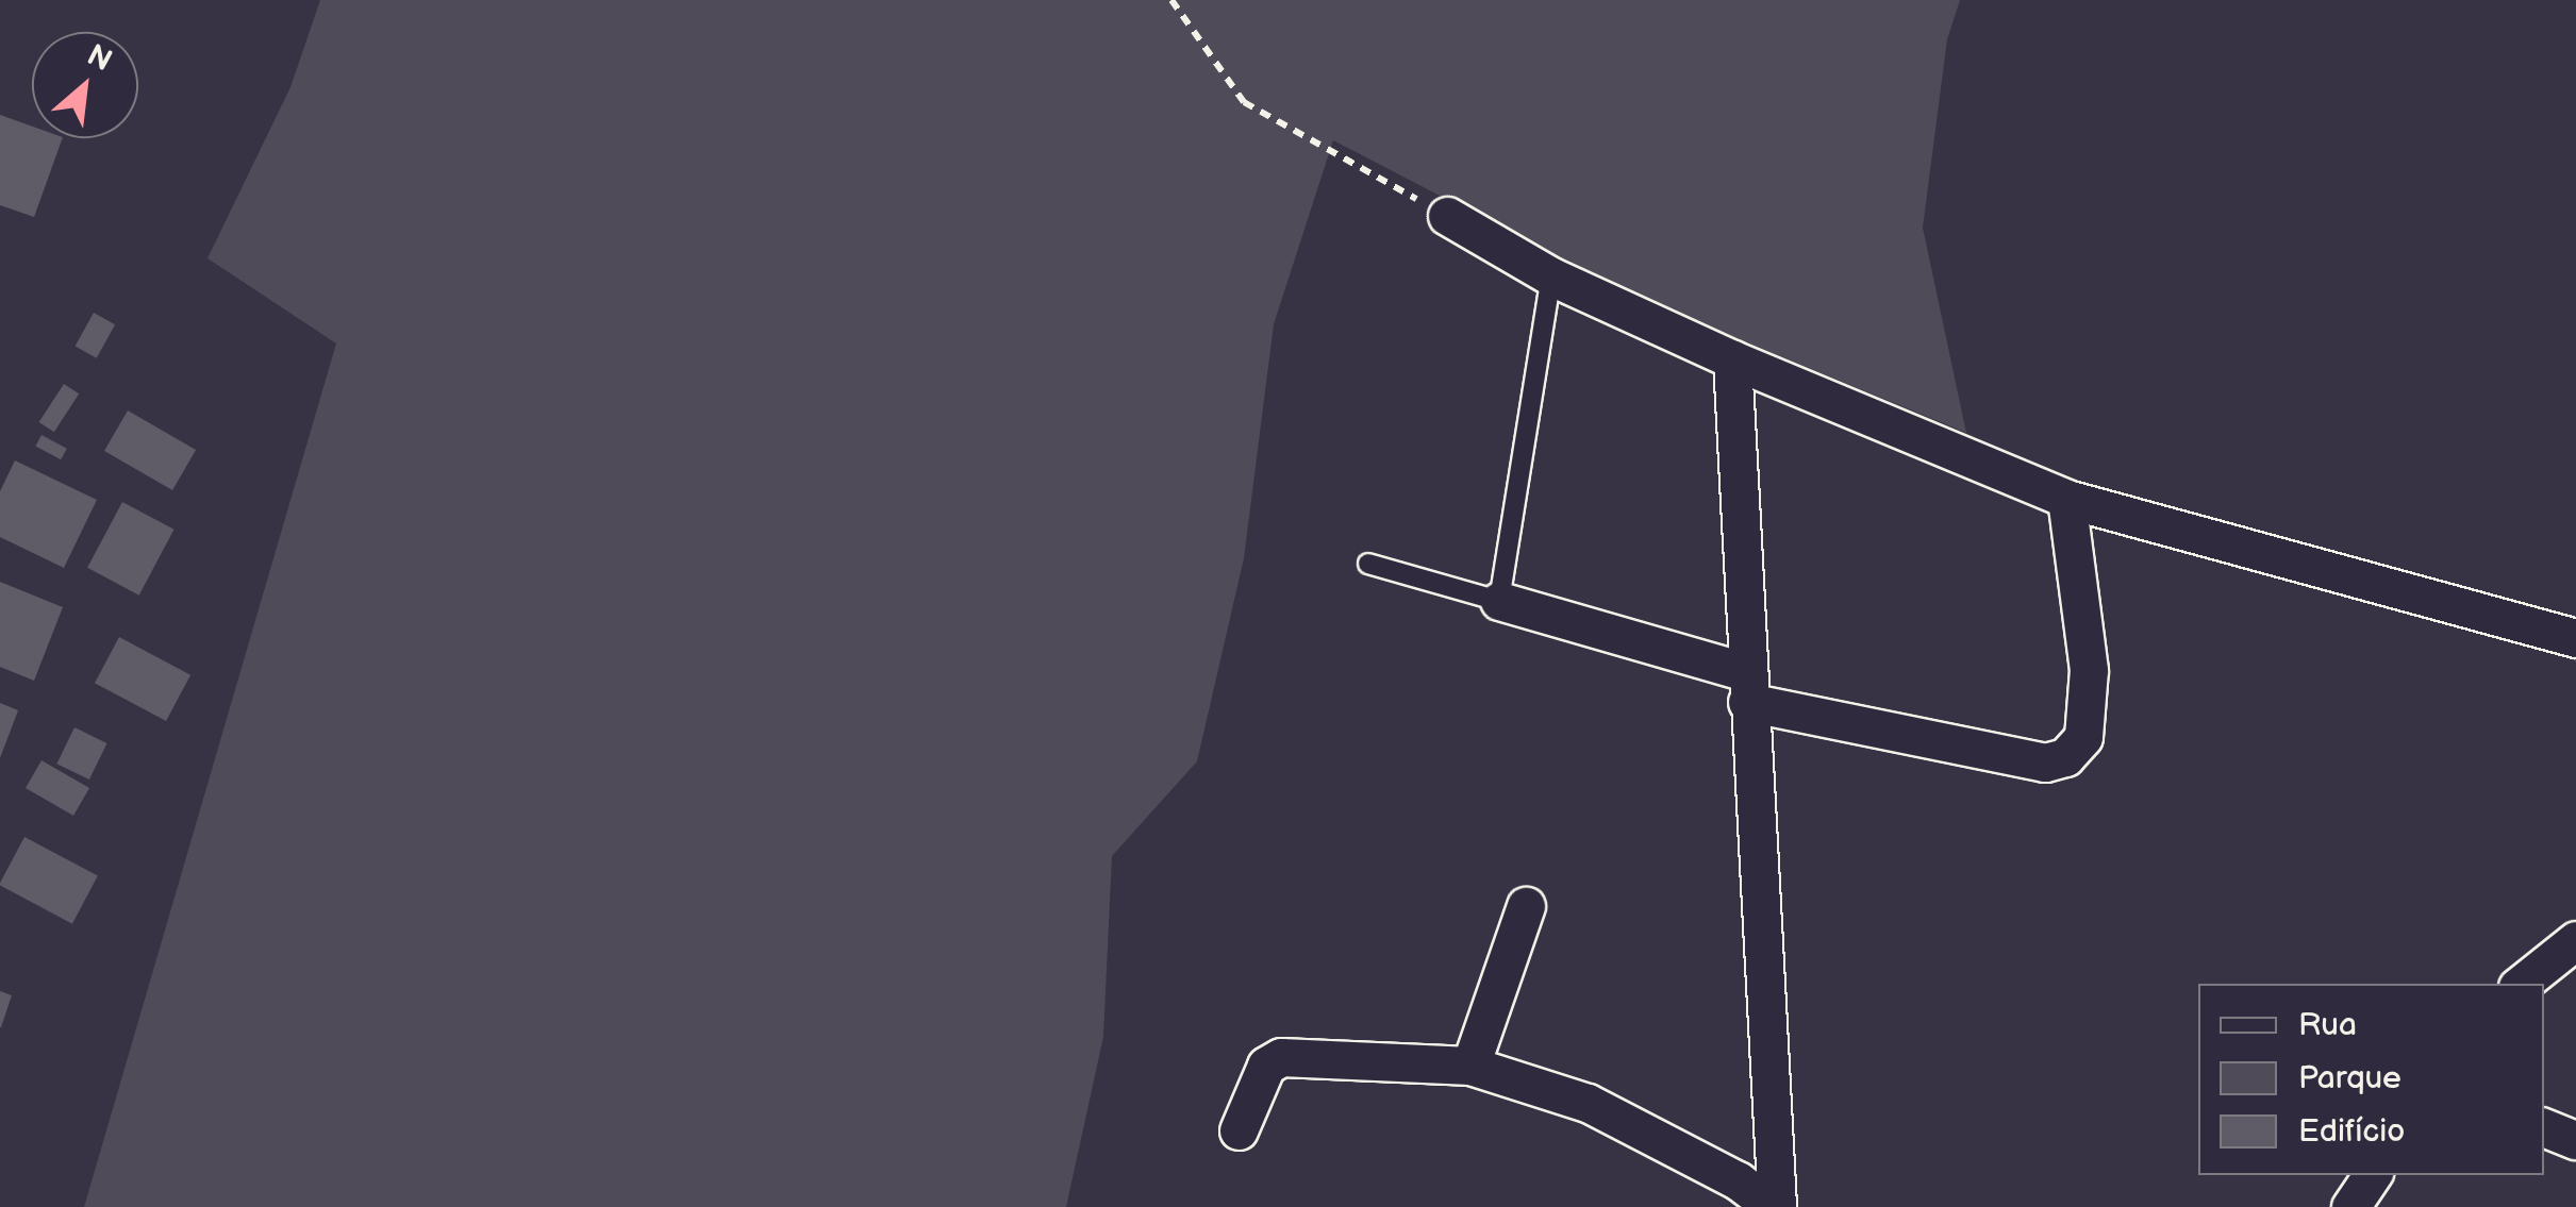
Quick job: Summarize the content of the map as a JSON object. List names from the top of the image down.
{
  "legend": ["Rua", "Parque", "Edifício"],
  "north": "top right"
}
